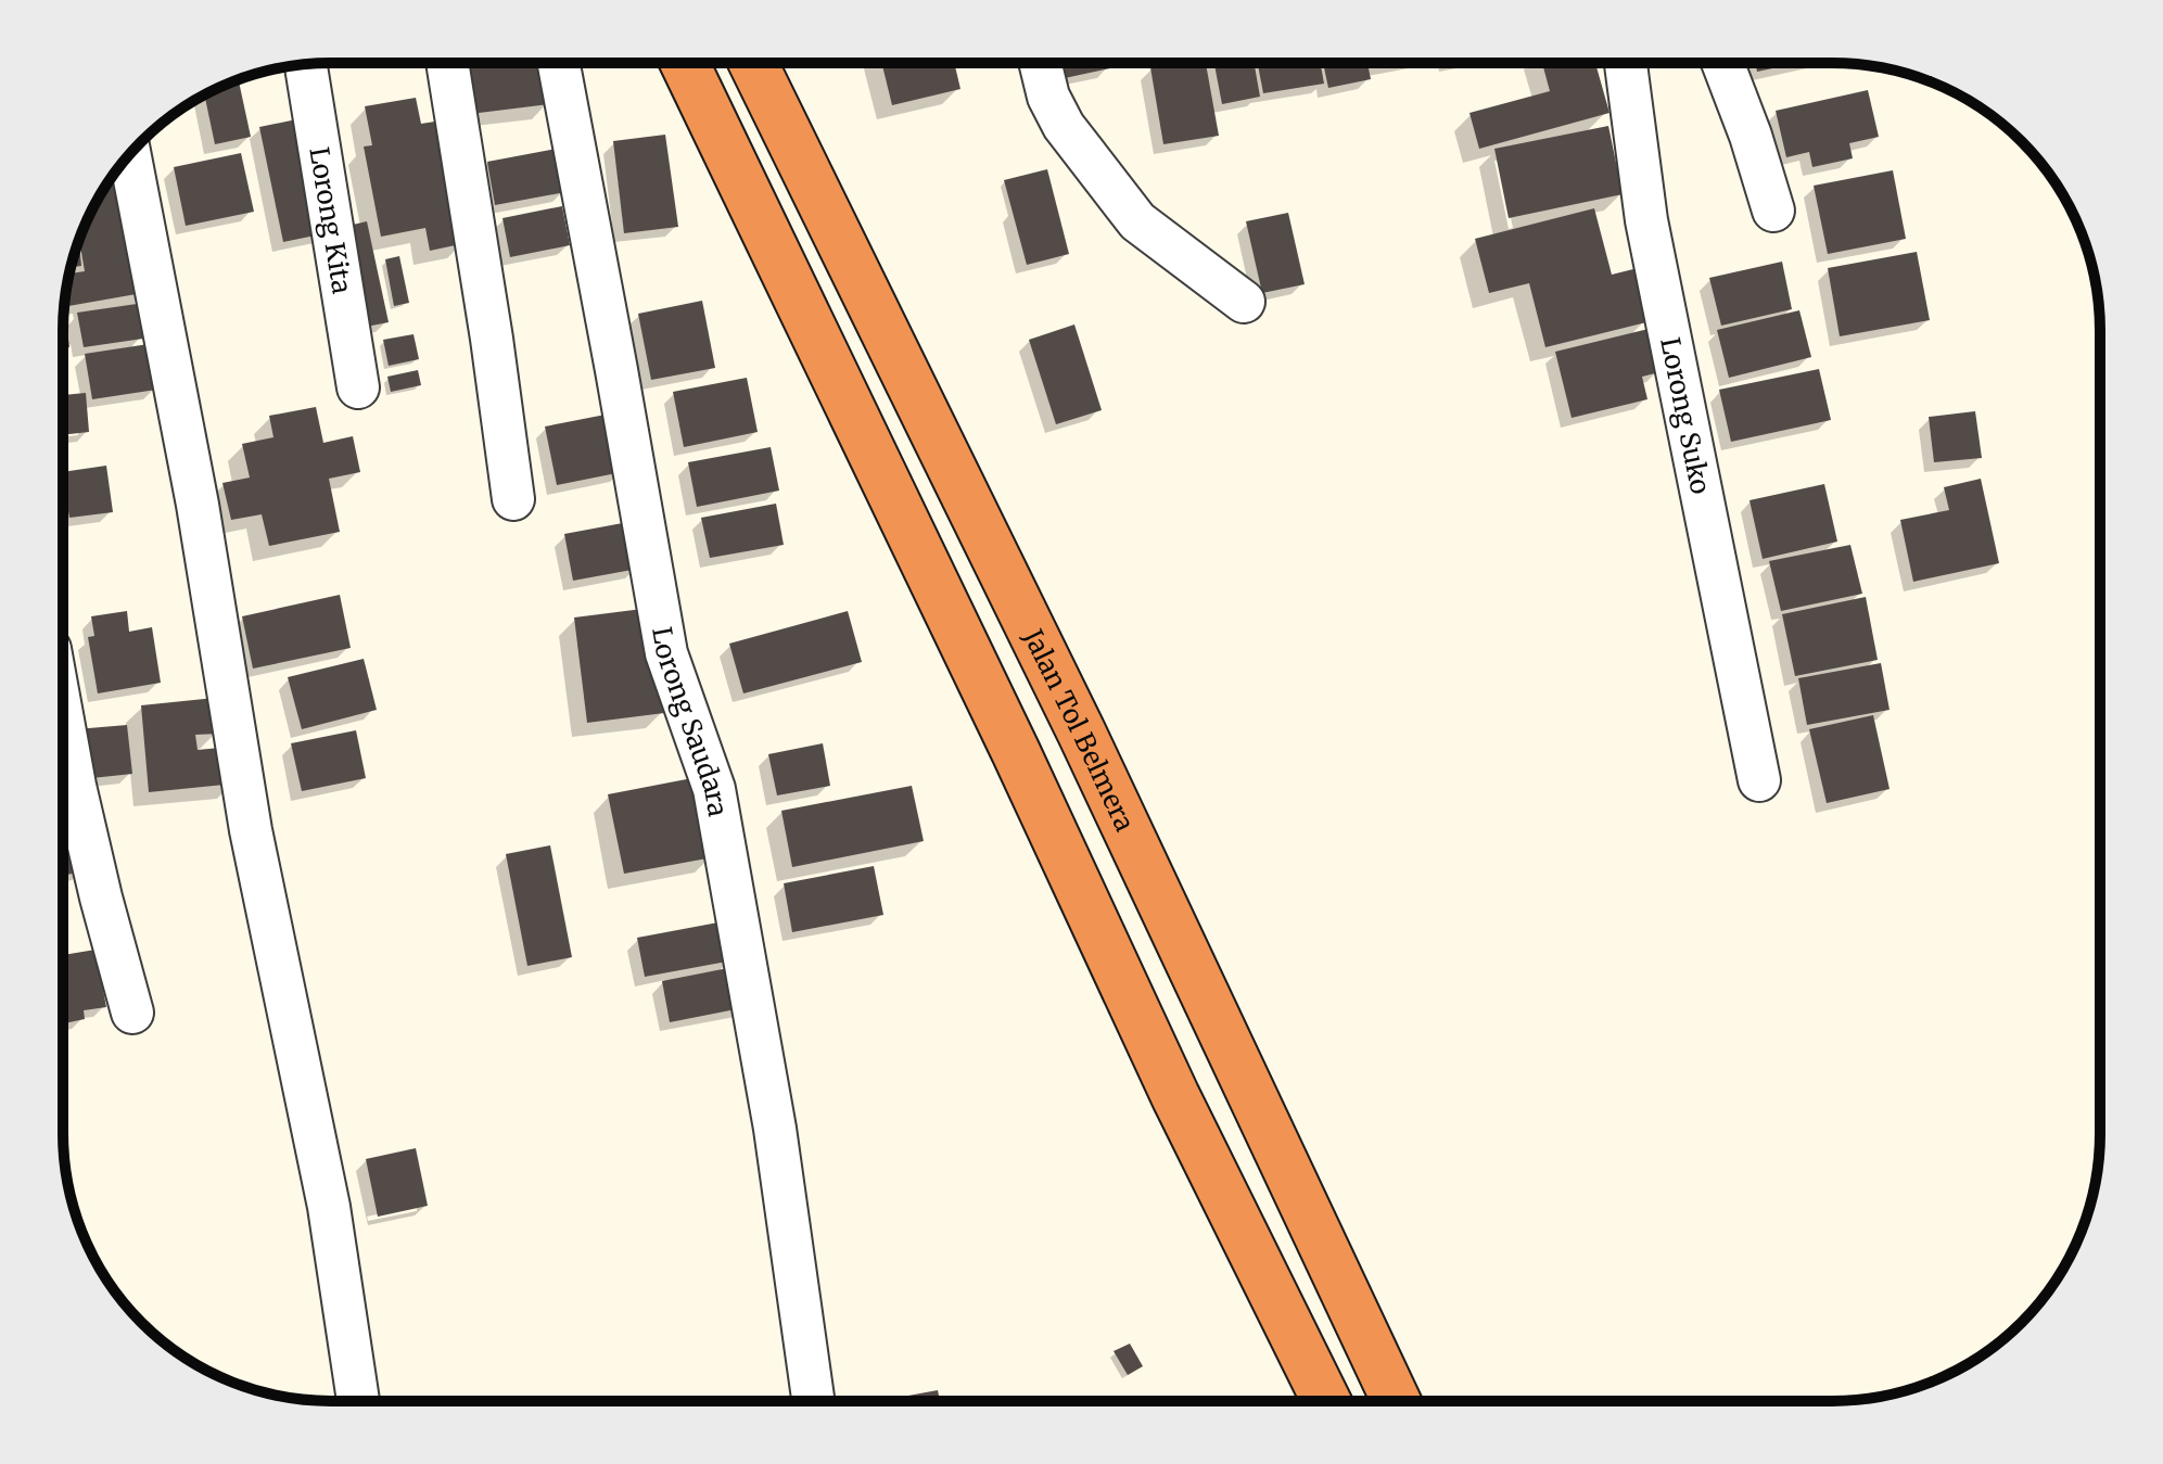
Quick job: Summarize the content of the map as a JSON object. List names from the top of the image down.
{
  "streets": {
    "highway": ["Jalan Tol Belmera"],
    "street": ["Lorong Kita", "Lorong Suko", "Lorong Saudara"]
  }
}
